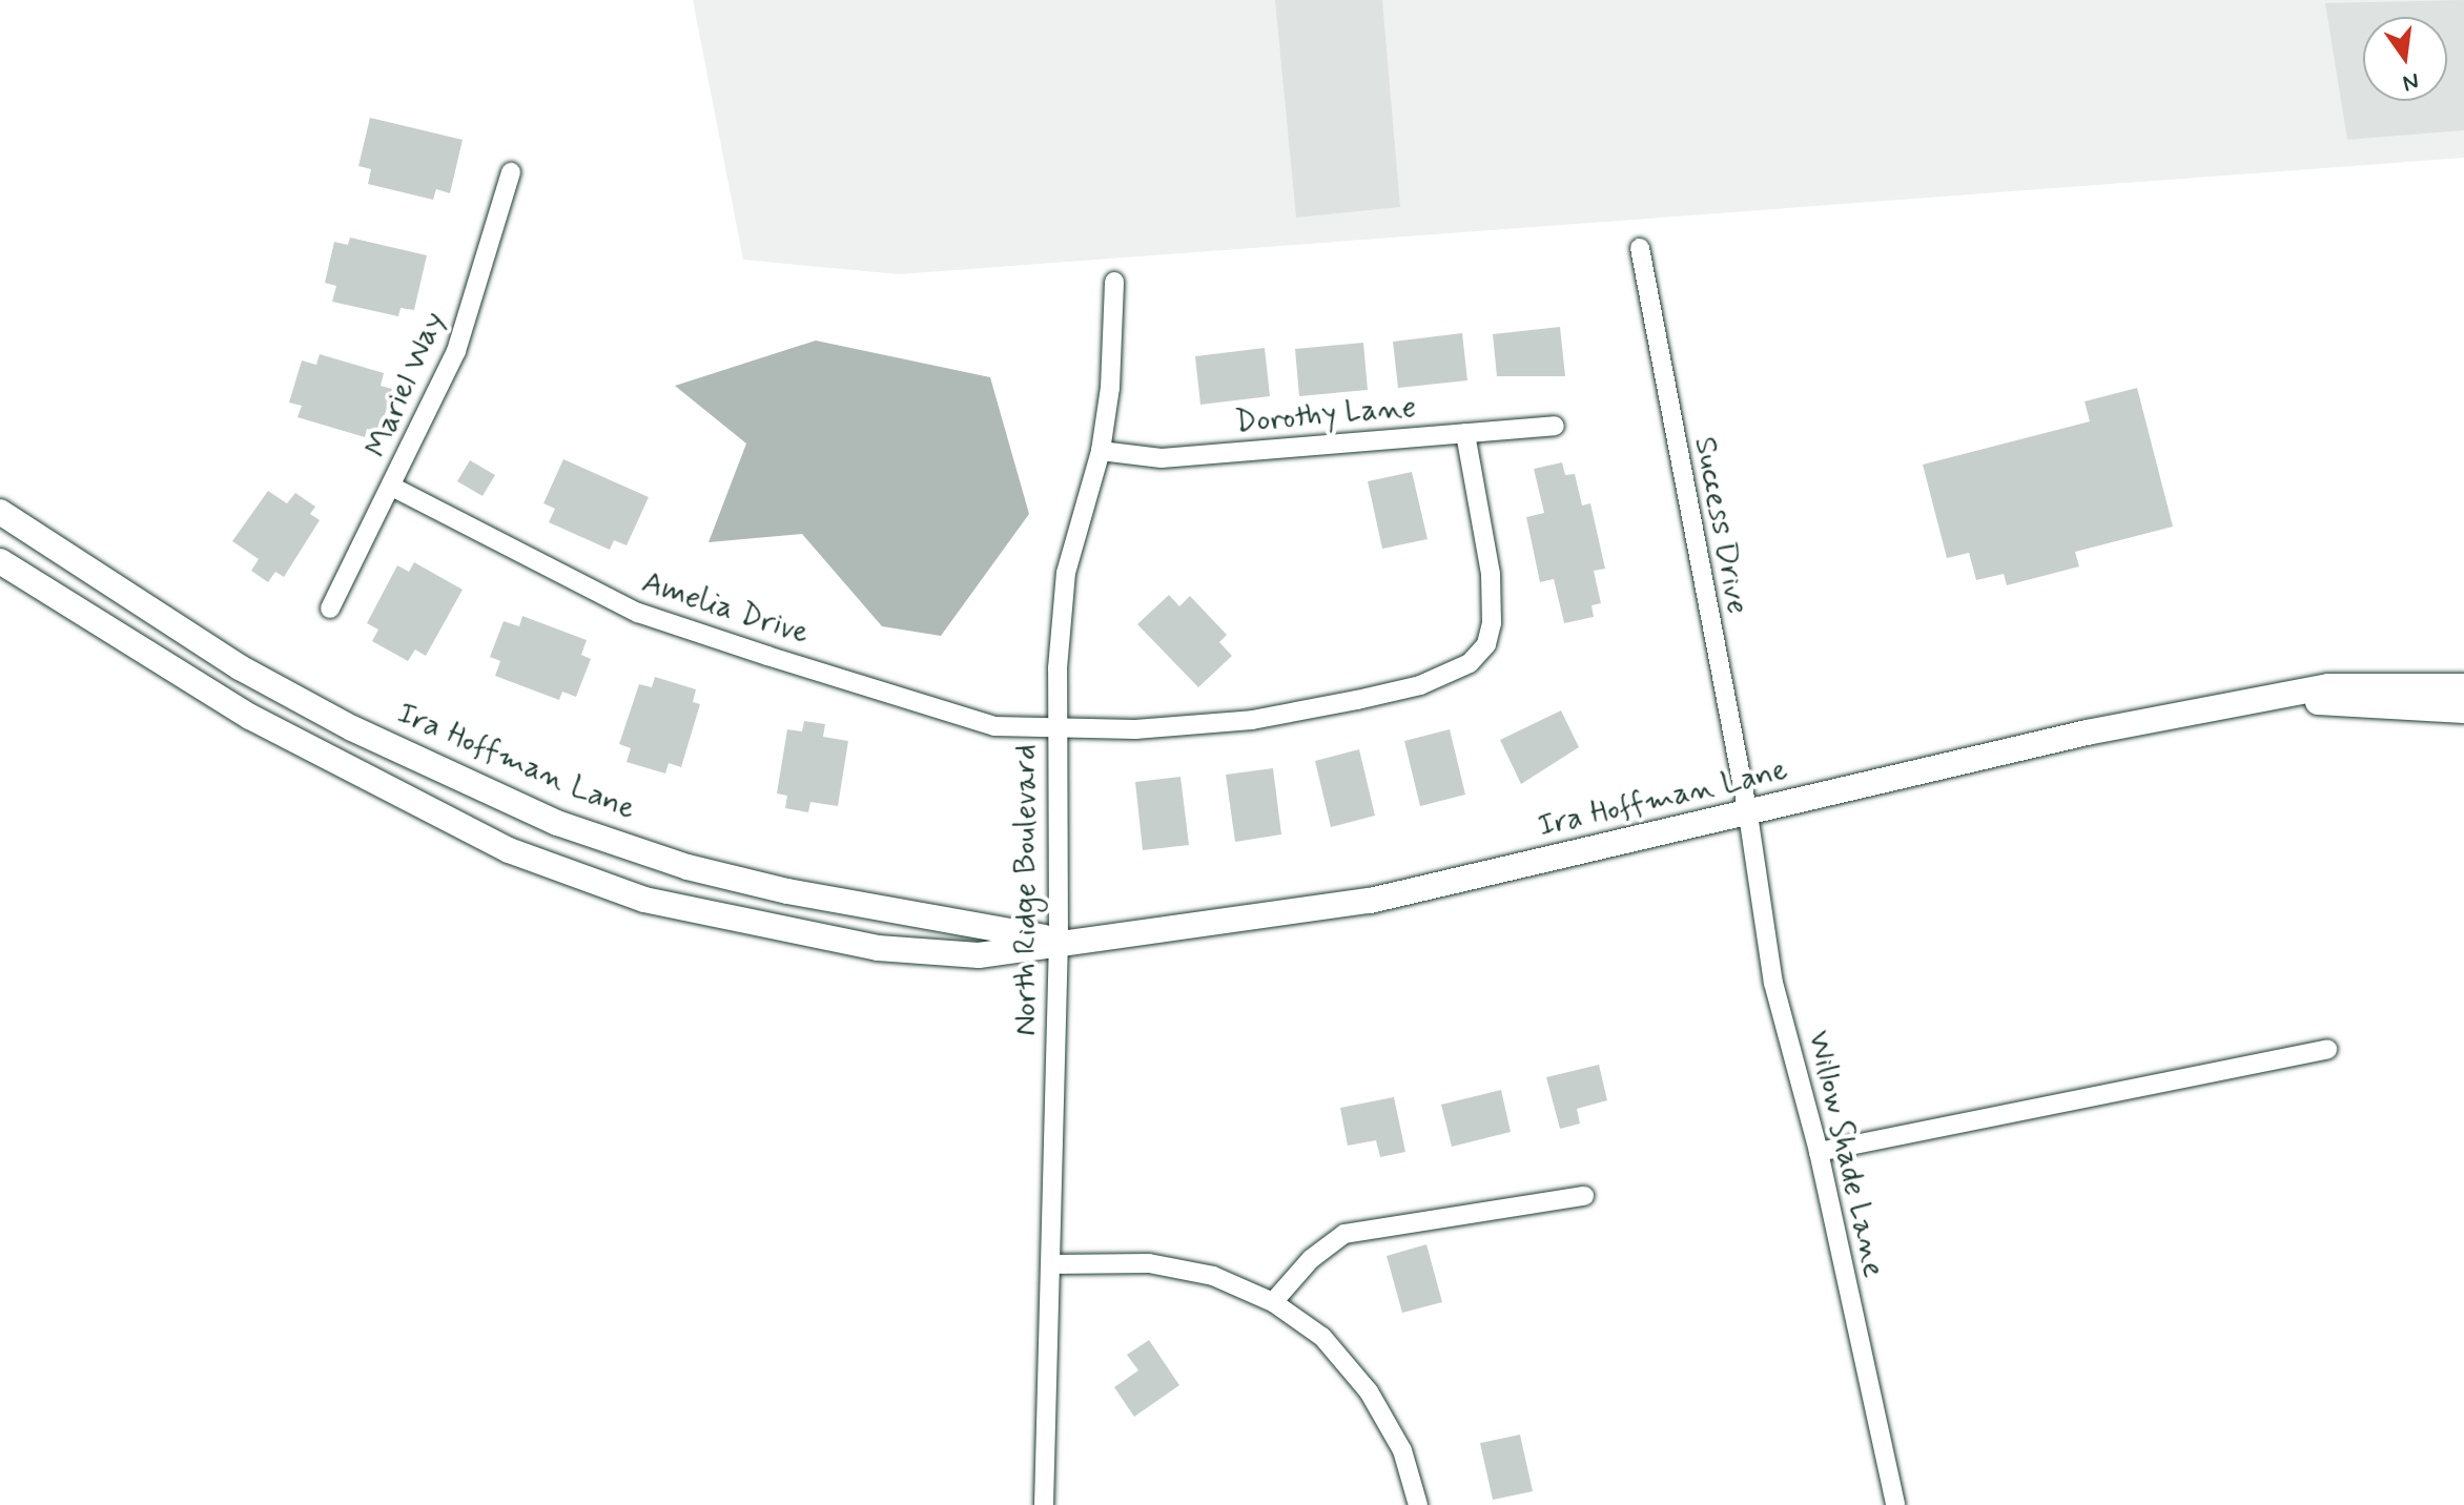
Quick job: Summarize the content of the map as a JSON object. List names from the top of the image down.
{
  "streets": {
    "main road": ["Ira Hoffman Lane"],
    "street": [
      "Mariel Way",
      "Dorothy Lane",
      "Success Drive",
      "Amelia Drive",
      "North Ridge Boulevard",
      "Willow Shade Lane"
    ]
  },
  "crossings": [
    ["Mariel Way", "Amelia Drive"],
    ["Dorothy Lane", "Amelia Drive"],
    ["Dorothy Lane", "North Ridge Boulevard"],
    ["Success Drive", "Ira Hoffman Lane"],
    ["Success Drive", "Willow Shade Lane"],
    ["Amelia Drive", "North Ridge Boulevard"],
    ["Ira Hoffman Lane", "North Ridge Boulevard"],
    ["Ira Hoffman Lane", "Willow Shade Lane"]
  ],
  "north": "bottom"
}
